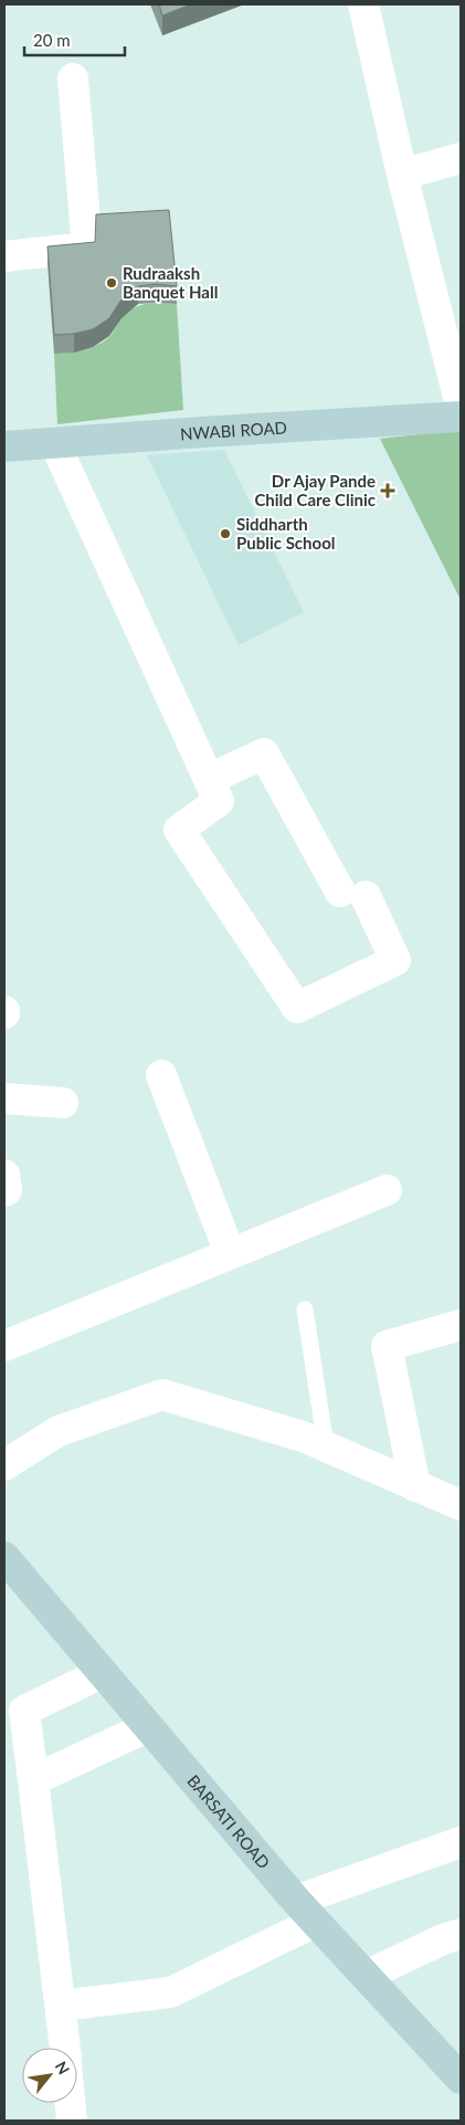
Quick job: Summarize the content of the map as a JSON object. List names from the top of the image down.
{
  "streets": {
    "street": ["NWABI ROAD", "BARSATI ROAD"]
  },
  "places": {
    "other": ["Rudraaksh Banquet Hall", "Siddharth Public School"],
    "health": ["Dr Ajay Pande Child Care Clinic"]
  },
  "scale_bar": "20 m",
  "north": "top right"
}
